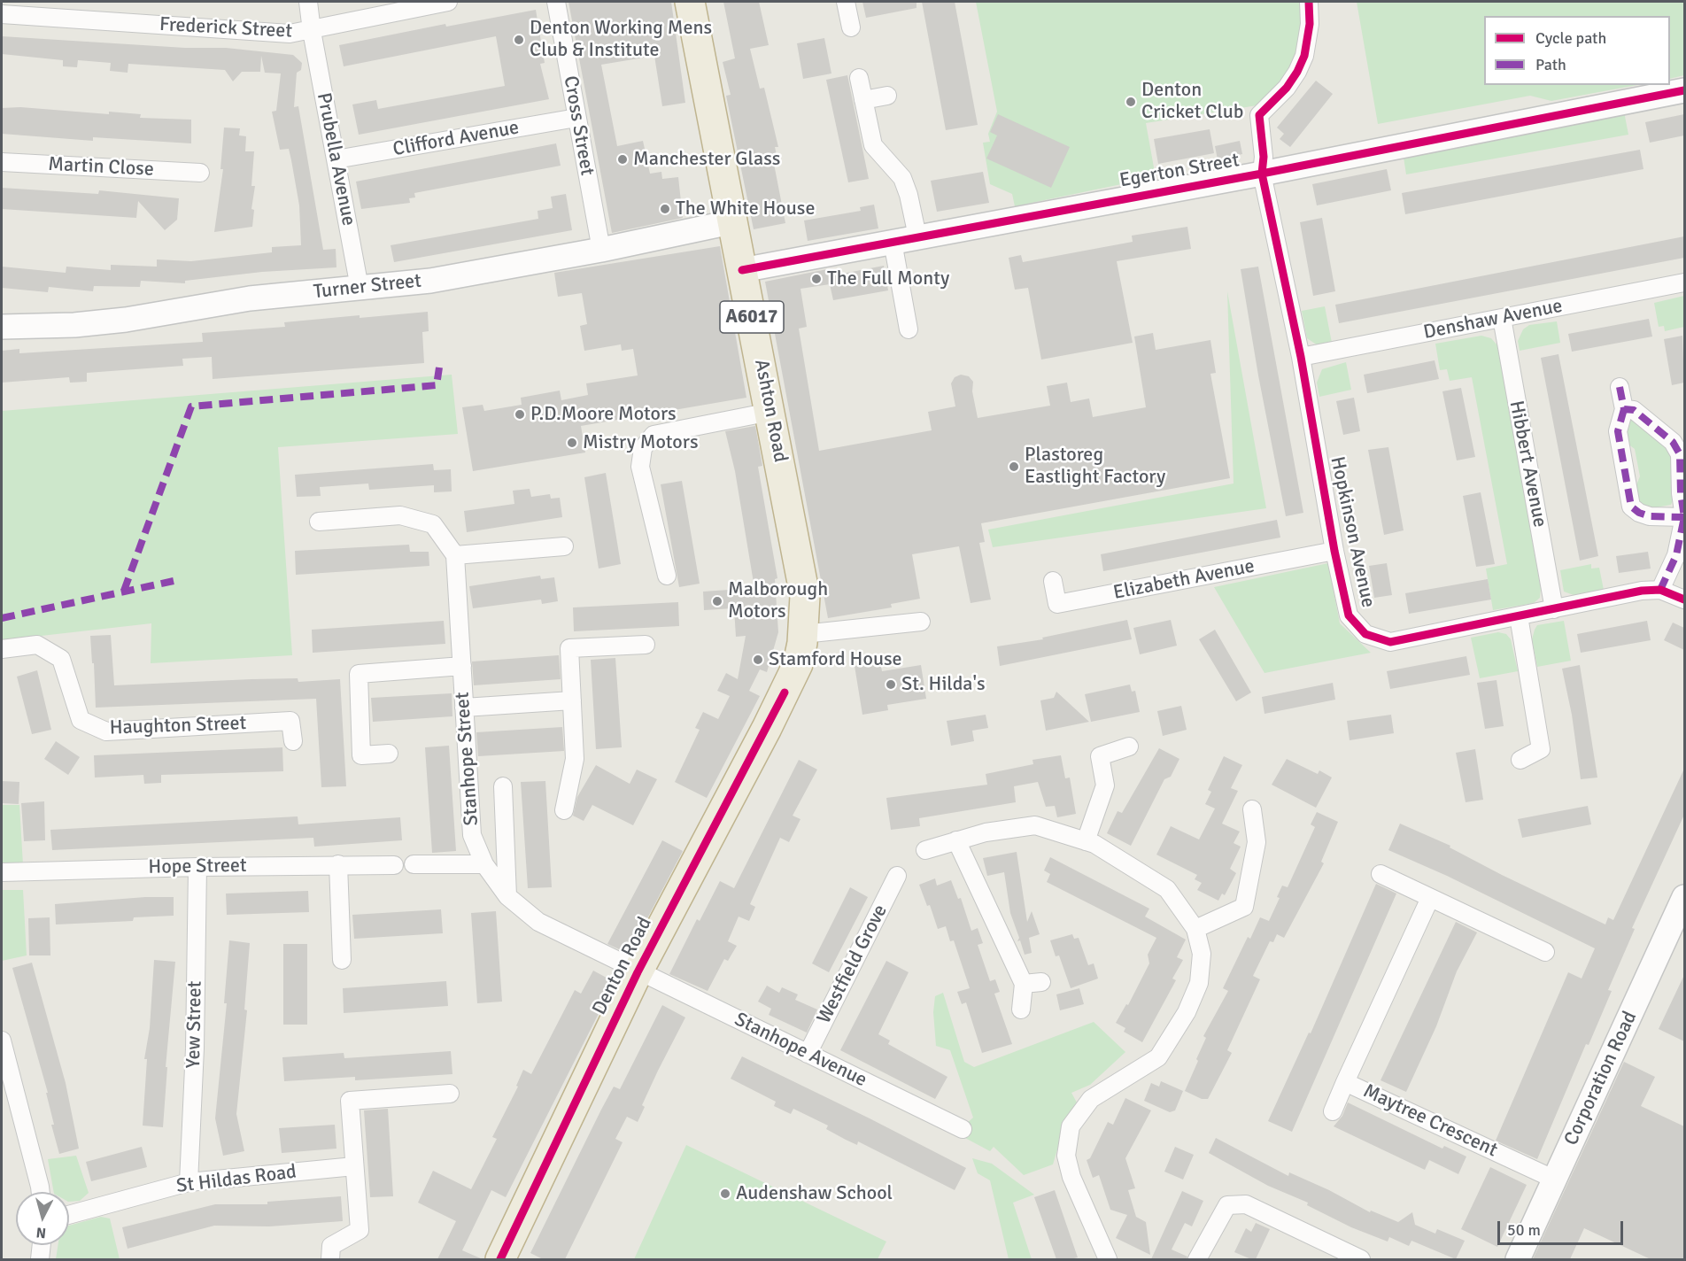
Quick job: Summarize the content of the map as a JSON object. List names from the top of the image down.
{
  "streets": {
    "highway": ["A6017", "Ashton Road", "Denton Road"],
    "street": [
      "Frederick Street",
      "Cross Street",
      "Clifford Avenue",
      "Prubella Avenue",
      "Martin Close",
      "Egerton Street",
      "Turner Street",
      "Denshaw Avenue",
      "Hibbert Avenue",
      "Hopkinson Avenue",
      "Elizabeth Avenue",
      "Haughton Street",
      "Stanhope Street",
      "Hope Street",
      "Westfield Grove",
      "Yew Street",
      "Stanhope Avenue",
      "Corporation Road",
      "Maytree Crescent",
      "St Hildas Road"
    ]
  },
  "crossings": [
    ["Frederick Street", "Prubella Avenue"],
    ["Cross Street", "Clifford Avenue"],
    ["Cross Street", "Turner Street"],
    ["Clifford Avenue", "Prubella Avenue"],
    ["Prubella Avenue", "Turner Street"],
    ["Egerton Street", "Ashton Road"],
    ["Egerton Street", "Hopkinson Avenue"],
    ["Turner Street", "Ashton Road"],
    ["Denshaw Avenue", "Hibbert Avenue"],
    ["Denshaw Avenue", "Hopkinson Avenue"],
    ["Ashton Road", "Denton Road"],
    ["Hibbert Avenue", "Hopkinson Avenue"],
    ["Hopkinson Avenue", "Elizabeth Avenue"],
    ["Stanhope Street", "Denton Road"],
    ["Stanhope Street", "Stanhope Avenue"],
    ["Hope Street", "Yew Street"],
    ["Westfield Grove", "Stanhope Avenue"],
    ["Denton Road", "Stanhope Avenue"],
    ["Yew Street", "St Hildas Road"],
    ["Corporation Road", "Maytree Crescent"]
  ],
  "places": [
    "Denton Working Mens Club & Institute",
    "Denton Cricket Club",
    "Manchester Glass",
    "The White House",
    "The Full Monty",
    "P.D.Moore Motors",
    "Mistry Motors",
    "Plastoreg Eastlight Factory",
    "Malborough Motors",
    "Stamford House",
    "St. Hilda's",
    "Audenshaw School"
  ],
  "legend": ["Cycle path", "Path"],
  "scale_bar": "50 m",
  "north": "bottom"
}
